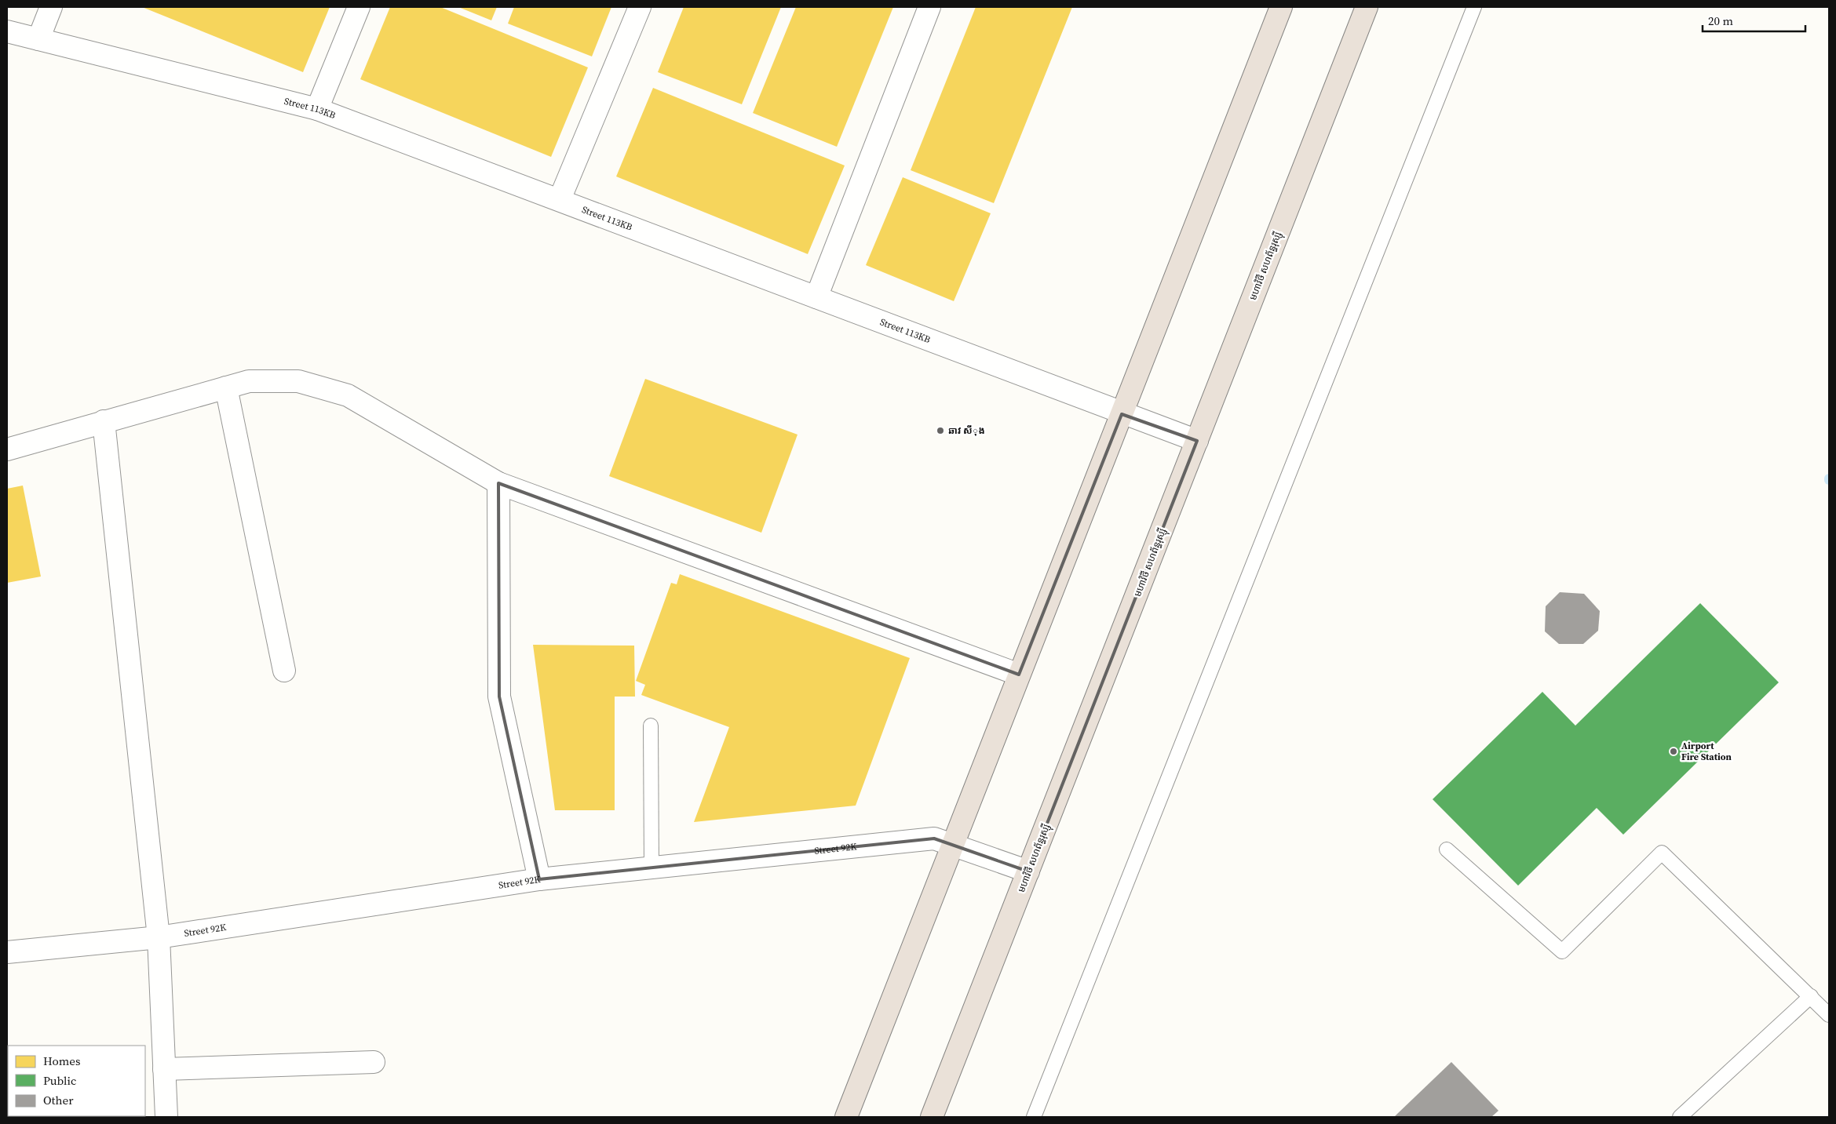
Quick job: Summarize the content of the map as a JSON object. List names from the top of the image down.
{
  "streets": {
    "highway": ["មហាវិថី សហព័ន្ធរុស្ស៊ី"],
    "street": ["Street 113KB", "Street 92K"]
  },
  "crossings": [
    ["Street 113KB", "មហាវិថី សហព័ន្ធរុស្ស៊ី"],
    ["មហាវិថី សហព័ន្ធរុស្ស៊ី", "Street 92K"]
  ],
  "places": ["ឆាវ សីុង", "Airport Fire Station"],
  "legend": ["Homes", "Public", "Other"],
  "scale_bar": "20 m"
}
